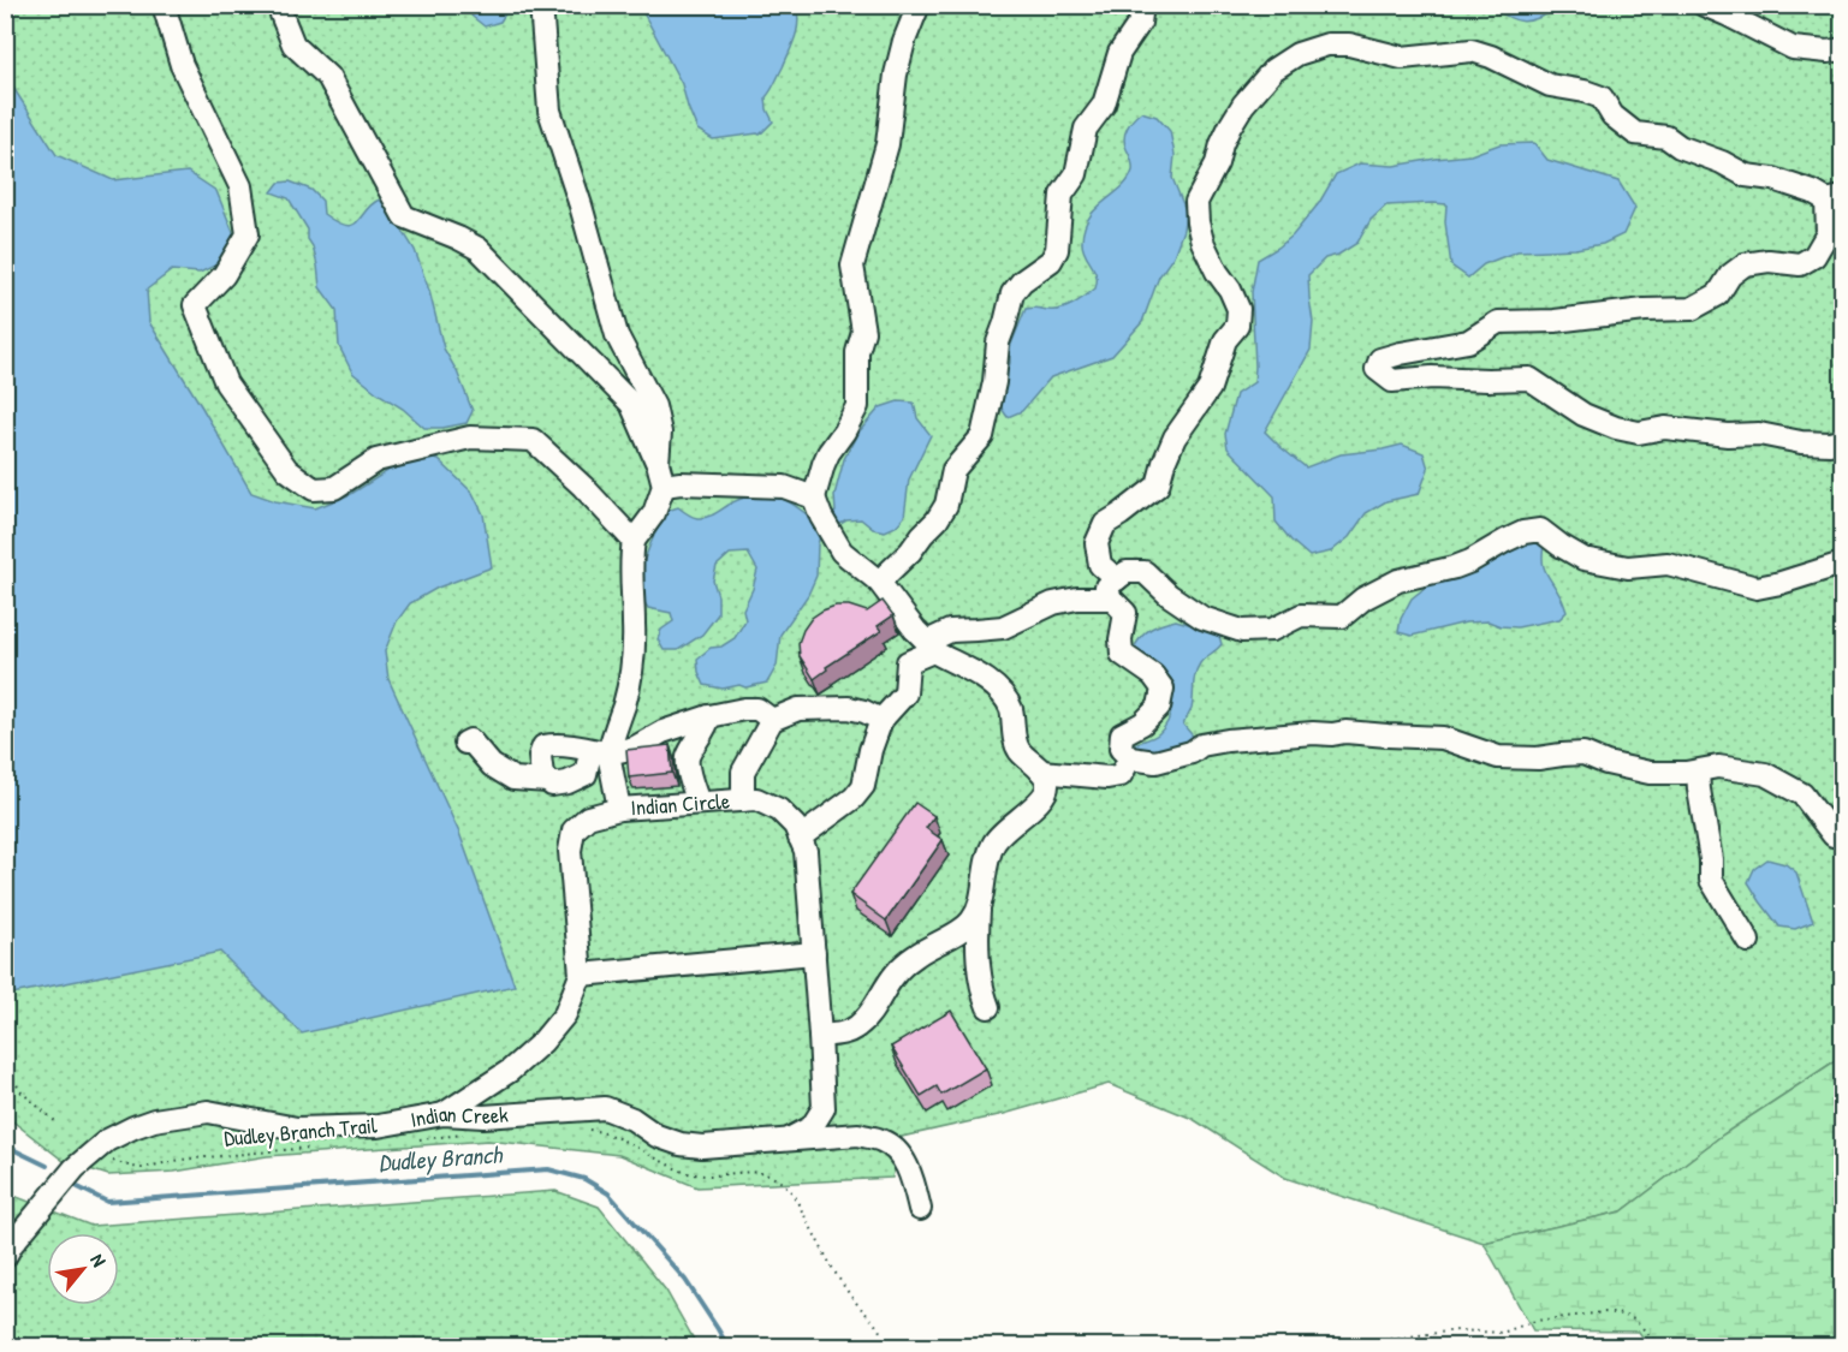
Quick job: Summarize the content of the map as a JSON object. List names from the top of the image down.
{
  "streets": {
    "lane": ["Indian Circle", "Indian Creek"],
    "path": ["Dudley Branch Trail"]
  },
  "crossings": [
    ["Indian Circle", "Indian Creek"],
    ["Indian Creek", "Dudley Branch Trail"]
  ],
  "water": ["Dudley Branch"],
  "north": "top right"
}
